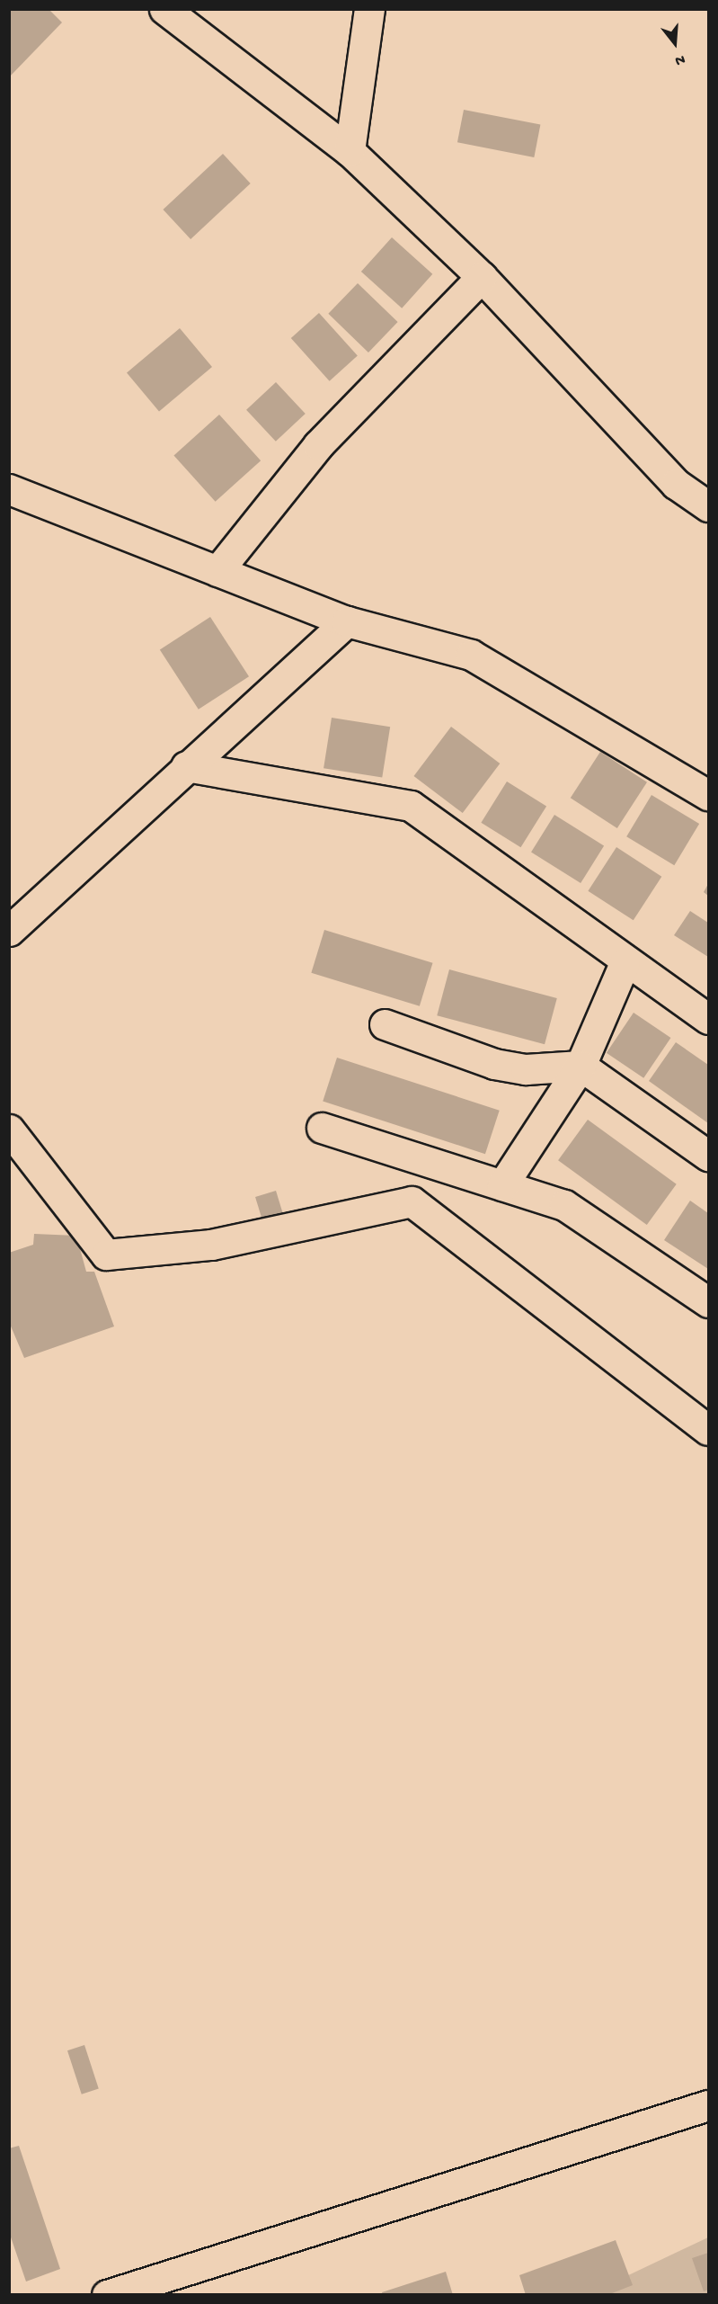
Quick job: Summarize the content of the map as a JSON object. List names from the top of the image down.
{
  "north": "bottom"
}
